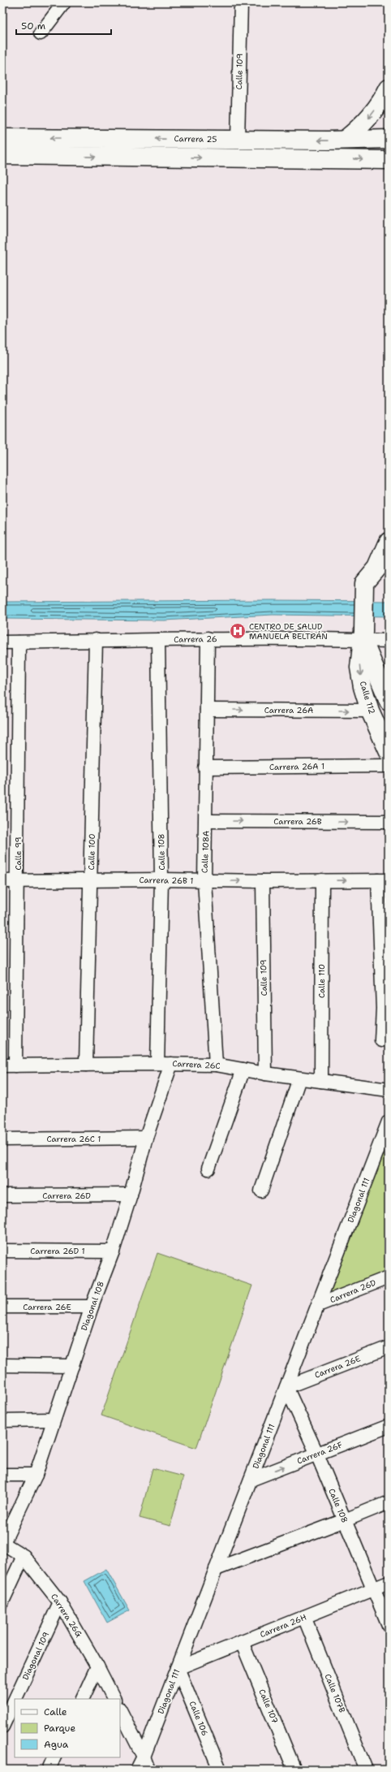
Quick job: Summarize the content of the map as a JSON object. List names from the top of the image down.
{
  "streets": {
    "main road": ["Carrera 25", "Calle 112"],
    "street": [
      "Calle 109",
      "Carrera 26",
      "Carrera 26A",
      "Carrera 26A 1",
      "Carrera 26B",
      "Calle 100",
      "Calle 108",
      "Calle 108A",
      "Calle 99",
      "Carrera 26B 1",
      "Calle 110",
      "Carrera 26C",
      "Carrera 26C 1",
      "Carrera 26D",
      "Diagonal 111",
      "Carrera 26D 1",
      "Diagonal 108",
      "Carrera 26E",
      "Carrera 26F",
      "Carrera 26G",
      "Carrera 26H",
      "Diagonal 109",
      "Calle 107B",
      "Calle 107",
      "Calle 106"
    ]
  },
  "crossings": [
    ["Calle 109", "Carrera 25"],
    ["Calle 109", "Carrera 26B 1"],
    ["Calle 109", "Carrera 26C"],
    ["Carrera 26", "Calle 112"],
    ["Carrera 26", "Calle 100"],
    ["Carrera 26", "Calle 108"],
    ["Carrera 26", "Calle 108A"],
    ["Carrera 26", "Calle 99"],
    ["Calle 112", "Carrera 26A"],
    ["Carrera 26A", "Calle 108A"],
    ["Carrera 26A 1", "Calle 108A"],
    ["Carrera 26B", "Calle 108A"],
    ["Calle 100", "Carrera 26B 1"],
    ["Calle 100", "Carrera 26C"],
    ["Calle 108", "Carrera 26B 1"],
    ["Calle 108", "Carrera 26C"],
    ["Calle 108", "Diagonal 111"],
    ["Calle 108", "Carrera 26E"],
    ["Calle 108", "Carrera 26F"],
    ["Calle 108", "Carrera 26H"],
    ["Calle 108A", "Carrera 26B 1"],
    ["Calle 108A", "Carrera 26C"],
    ["Calle 99", "Carrera 26B 1"],
    ["Calle 99", "Carrera 26C"],
    ["Carrera 26B 1", "Calle 110"],
    ["Calle 110", "Carrera 26C"],
    ["Carrera 26C", "Diagonal 108"],
    ["Carrera 26C 1", "Diagonal 108"],
    ["Carrera 26D", "Diagonal 111"],
    ["Carrera 26D", "Diagonal 108"],
    ["Diagonal 111", "Carrera 26E"],
    ["Diagonal 111", "Carrera 26F"],
    ["Diagonal 111", "Carrera 26H"],
    ["Diagonal 111", "Calle 106"],
    ["Carrera 26D 1", "Diagonal 108"],
    ["Diagonal 108", "Carrera 26E"],
    ["Diagonal 108", "Carrera 26G"],
    ["Carrera 26G", "Diagonal 109"],
    ["Carrera 26H", "Calle 107B"],
    ["Carrera 26H", "Calle 107"],
    ["Carrera 26H", "Calle 106"]
  ],
  "one_way": ["Carrera 26A", "Carrera 26B"],
  "places": {
    "hospital": ["CENTRO DE SALUD MANUELA BELTRÁN"]
  },
  "legend": ["Calle", "Parque", "Agua"],
  "scale_bar": "50 m"
}
